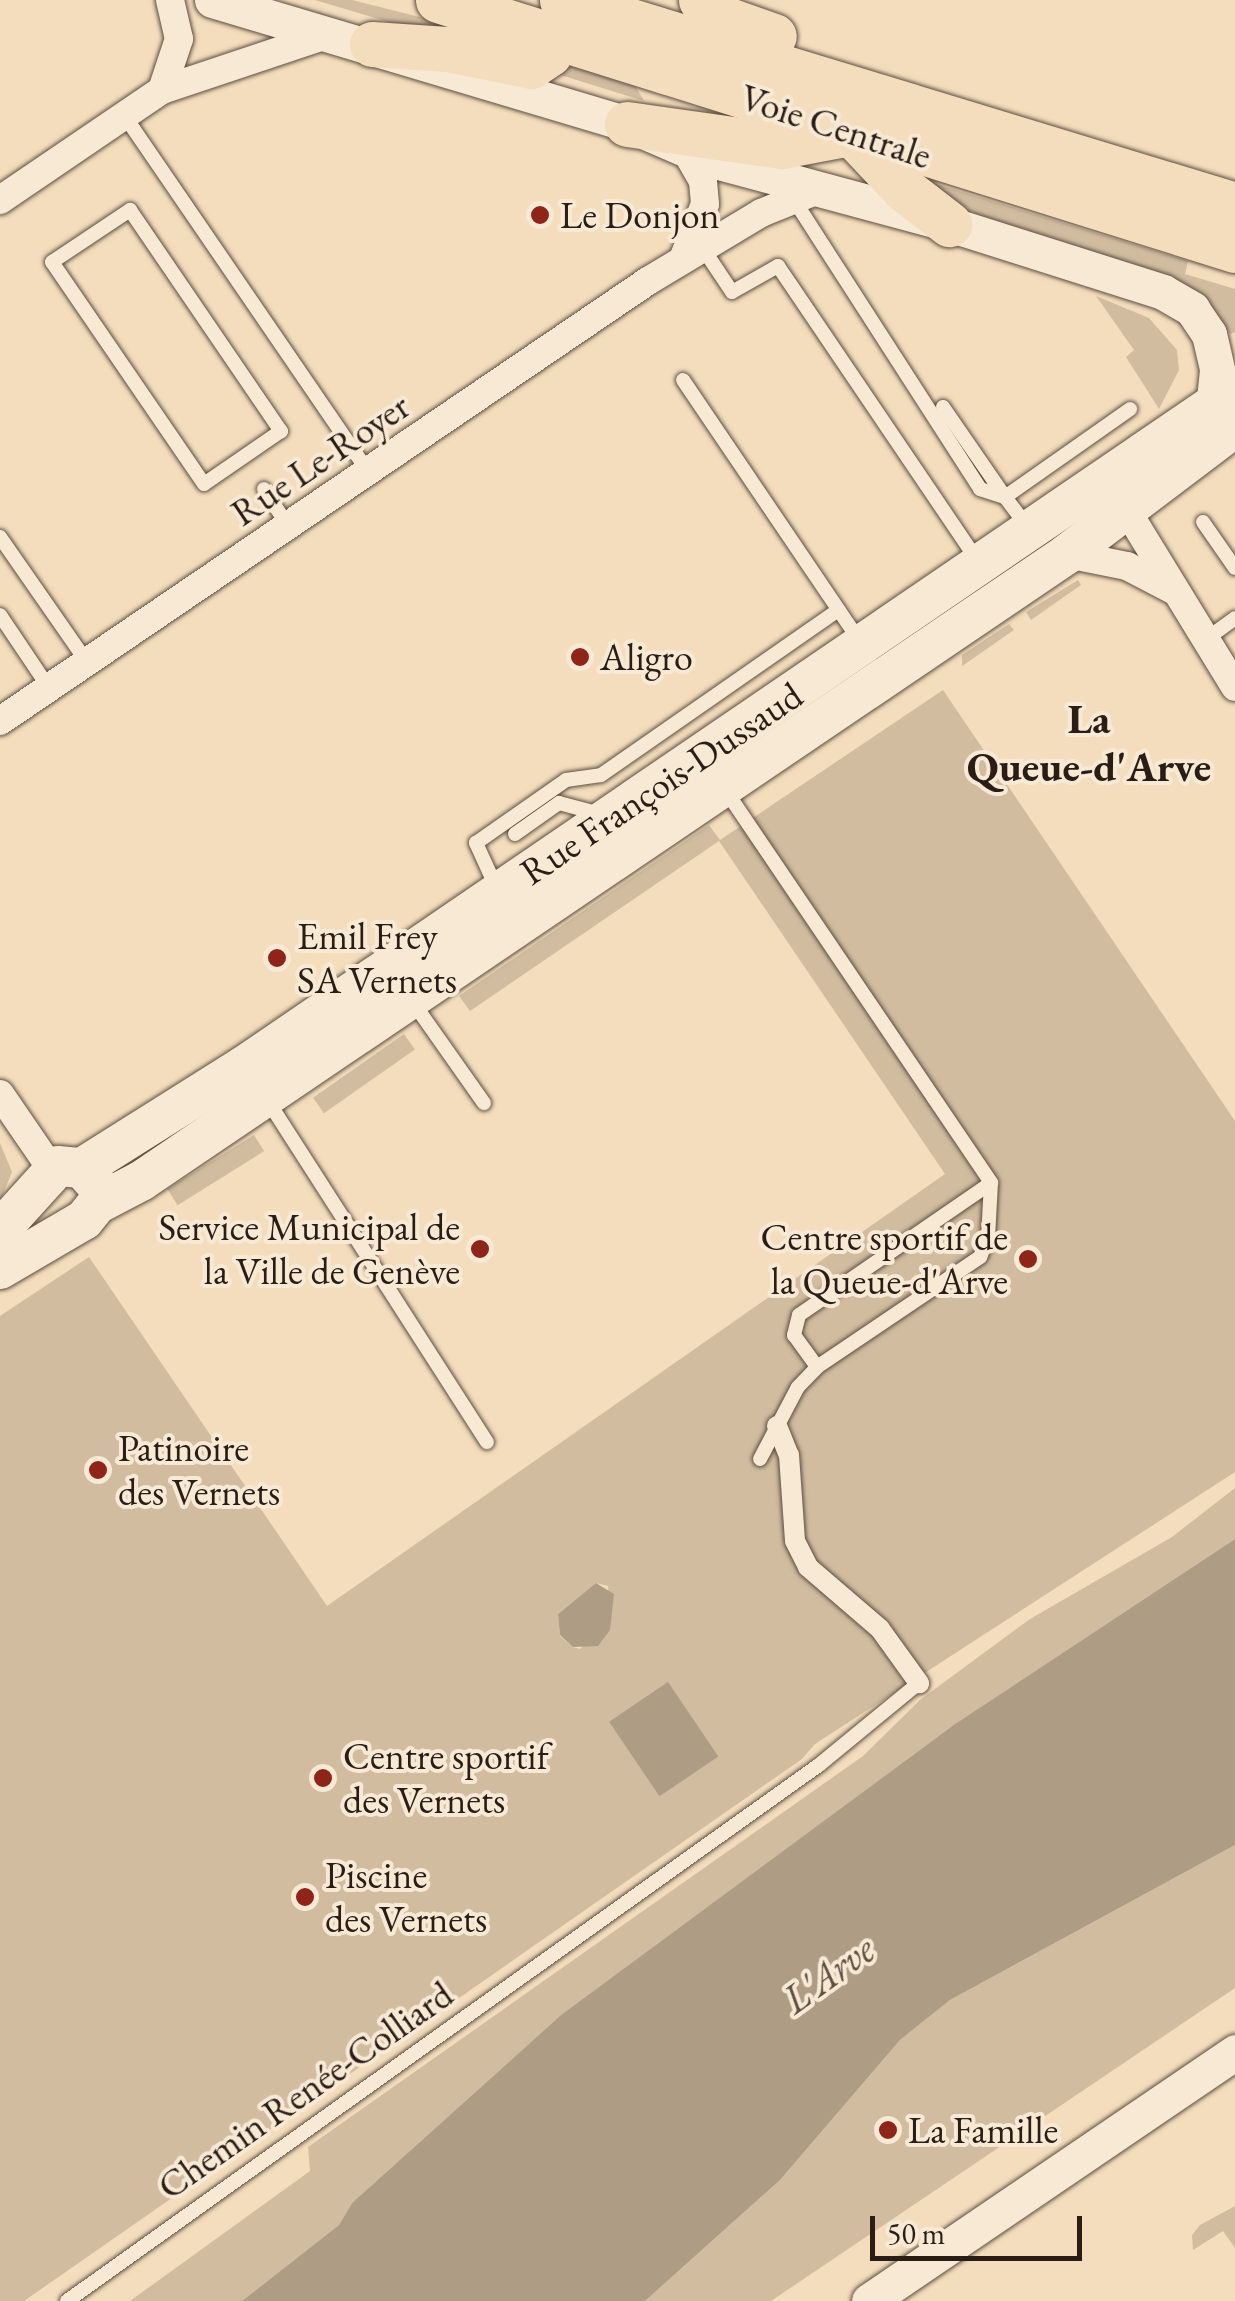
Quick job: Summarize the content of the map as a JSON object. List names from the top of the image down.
{
  "streets": {
    "main road": ["Voie Centrale", "Rue François-Dussaud"],
    "street": ["Rue Le-Royer"],
    "lane": ["Chemin Renée-Colliard"]
  },
  "districts": ["La Queue-d'Arve"],
  "water": ["L'Arve"],
  "places": [
    "Le Donjon",
    "Aligro",
    "Emil Frey SA Vernets",
    "Service Municipal de la Ville de Genève",
    "Centre sportif de la Queue-d'Arve",
    "Patinoire des Vernets",
    "Centre sportif des Vernets",
    "Piscine des Vernets",
    "La Famille"
  ],
  "scale_bar": "50 m"
}
